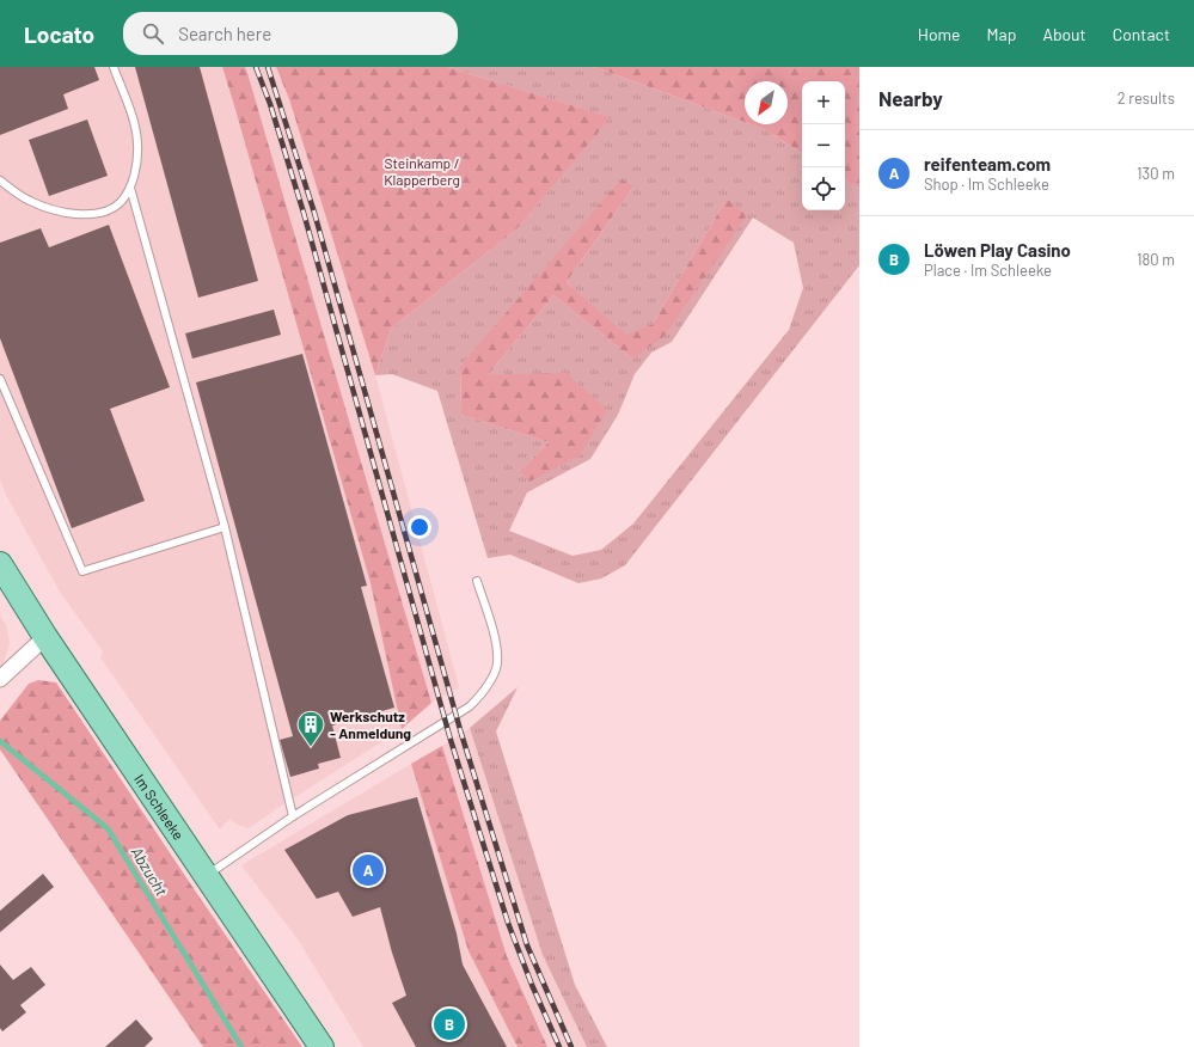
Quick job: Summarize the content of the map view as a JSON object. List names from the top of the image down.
{
  "streets": {
    "main road": ["Im Schleeke"]
  },
  "water": ["Abzucht"],
  "parks": ["Steinkamp / Klapperberg"],
  "places": {
    "building": ["Werkschutz - Anmeldung"]
  },
  "north": "bottom left",
  "page": {
    "header": "Locato",
    "search": "Search here",
    "nav": [
      "Home",
      "Map",
      "About",
      "Contact"
    ],
    "heading": ["Nearby", "2 results"],
    "map_buttons": ["+", "−"],
    "list": [
      {
        "mark": "A",
        "name": "reifenteam.com",
        "note": "Shop · Im Schleeke",
        "value": "130 m"
      },
      {
        "mark": "B",
        "name": "Löwen Play Casino",
        "note": "Place · Im Schleeke",
        "value": "180 m"
      }
    ],
    "pins": ["A", "B"]
  }
}
